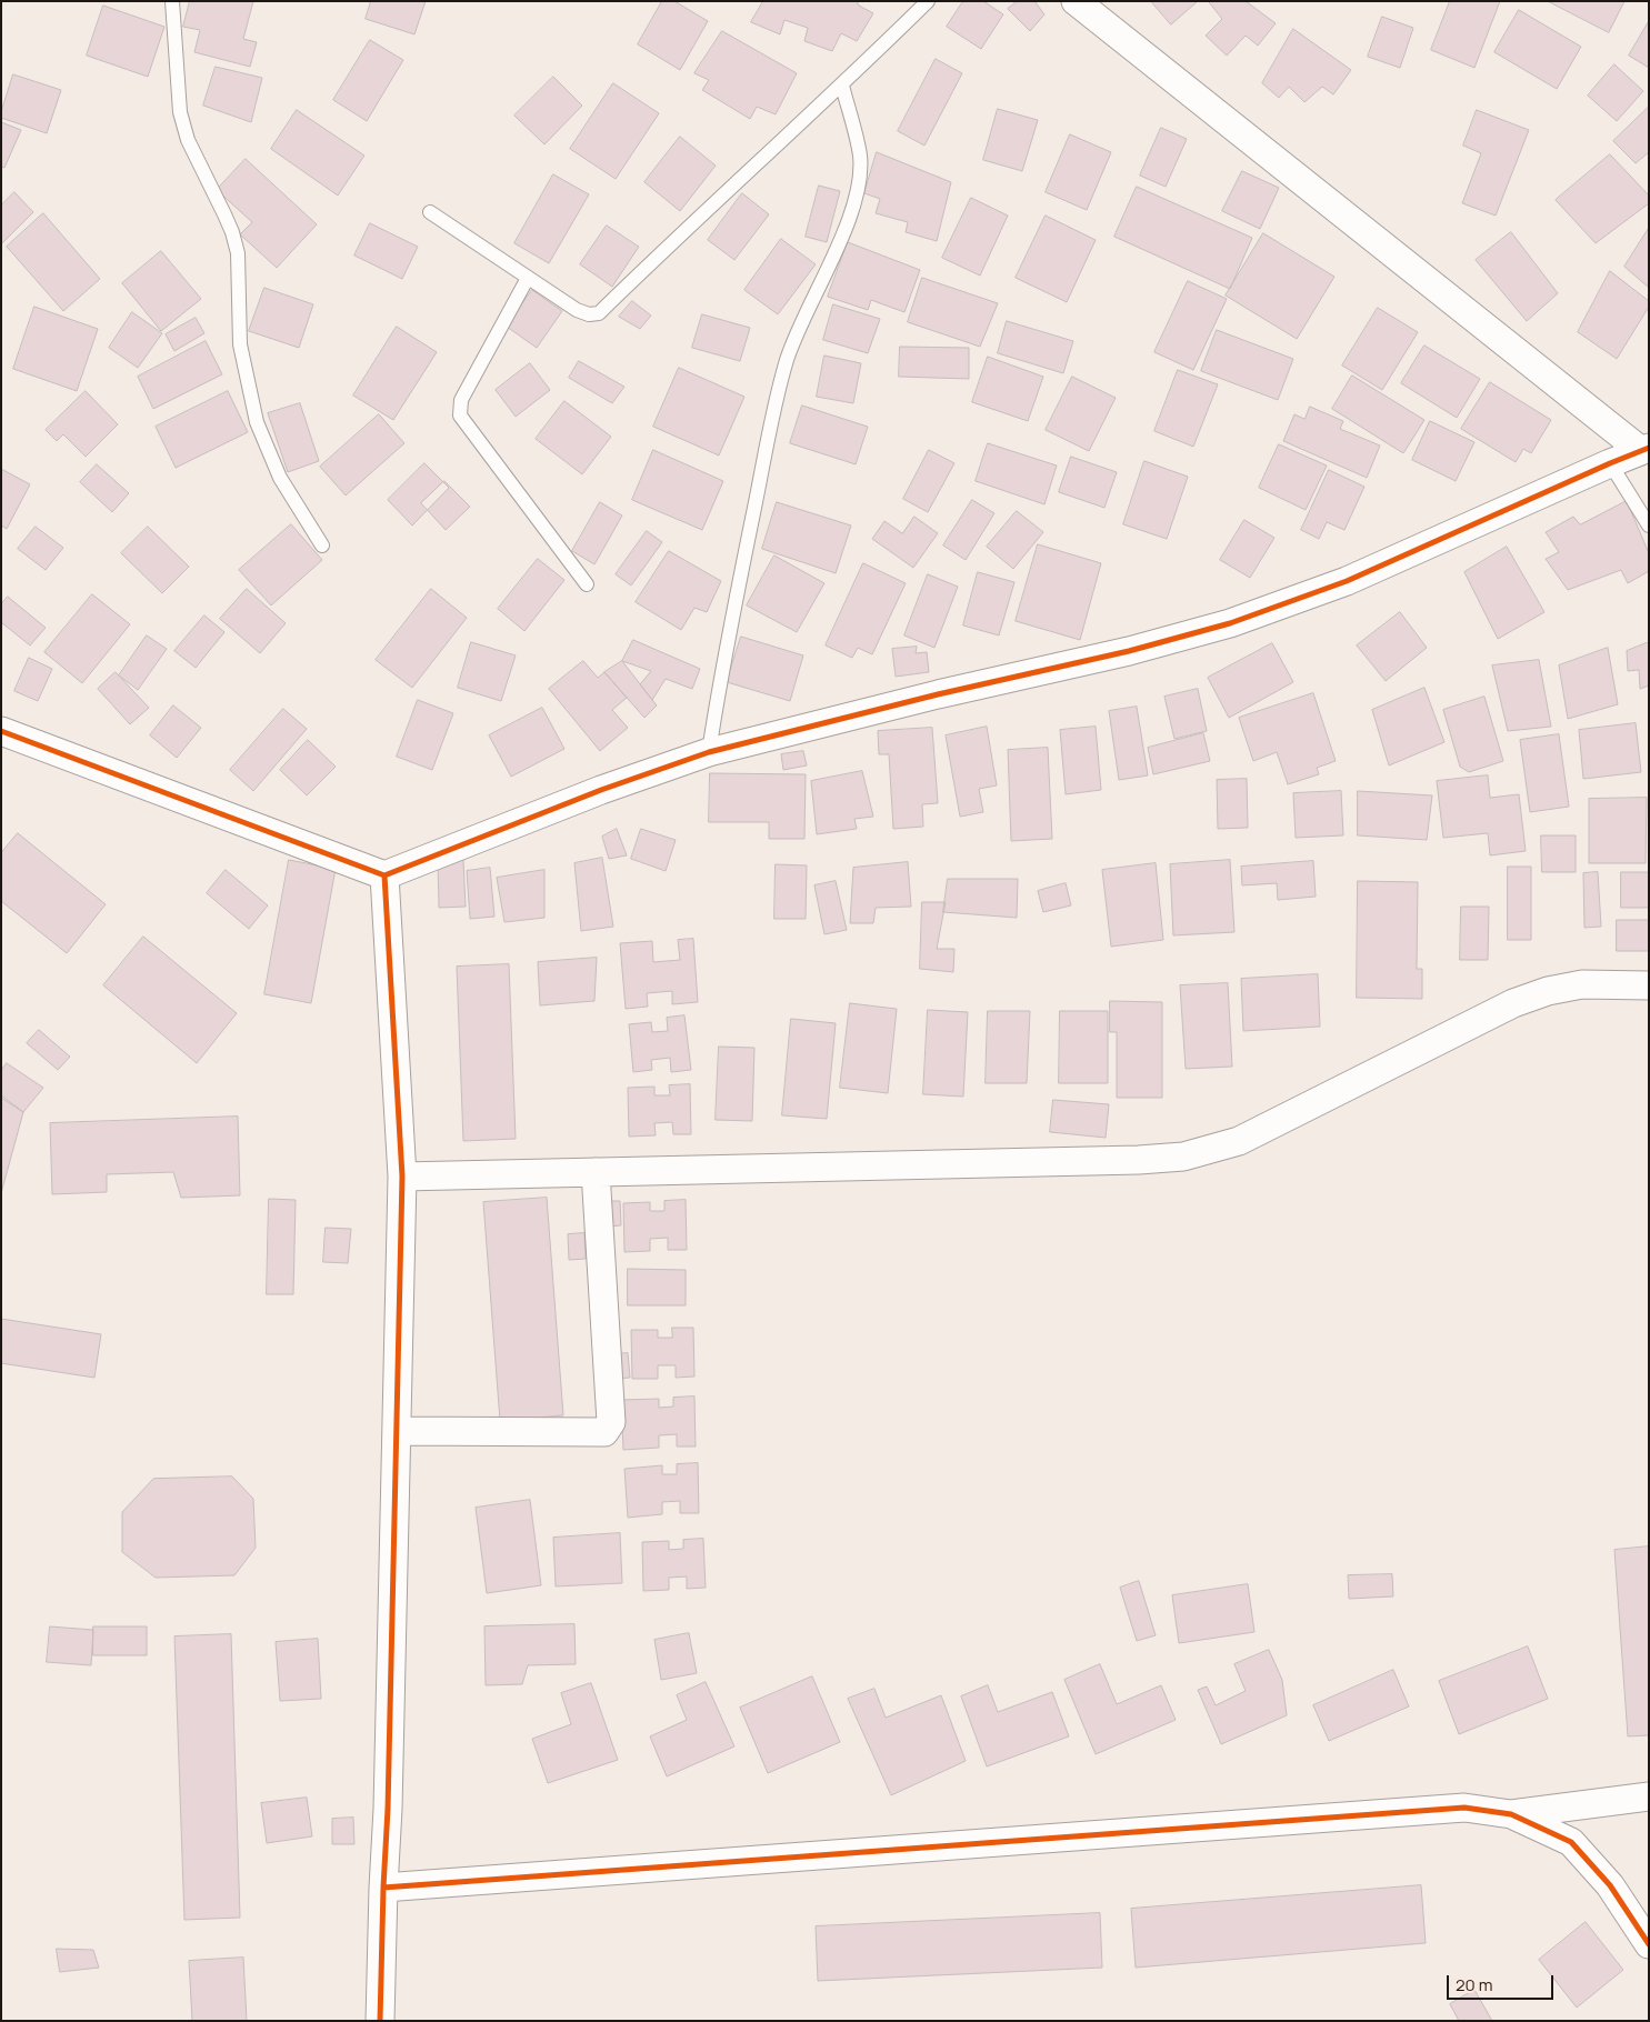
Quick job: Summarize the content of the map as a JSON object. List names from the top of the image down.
{
  "scale_bar": "20 m"
}
